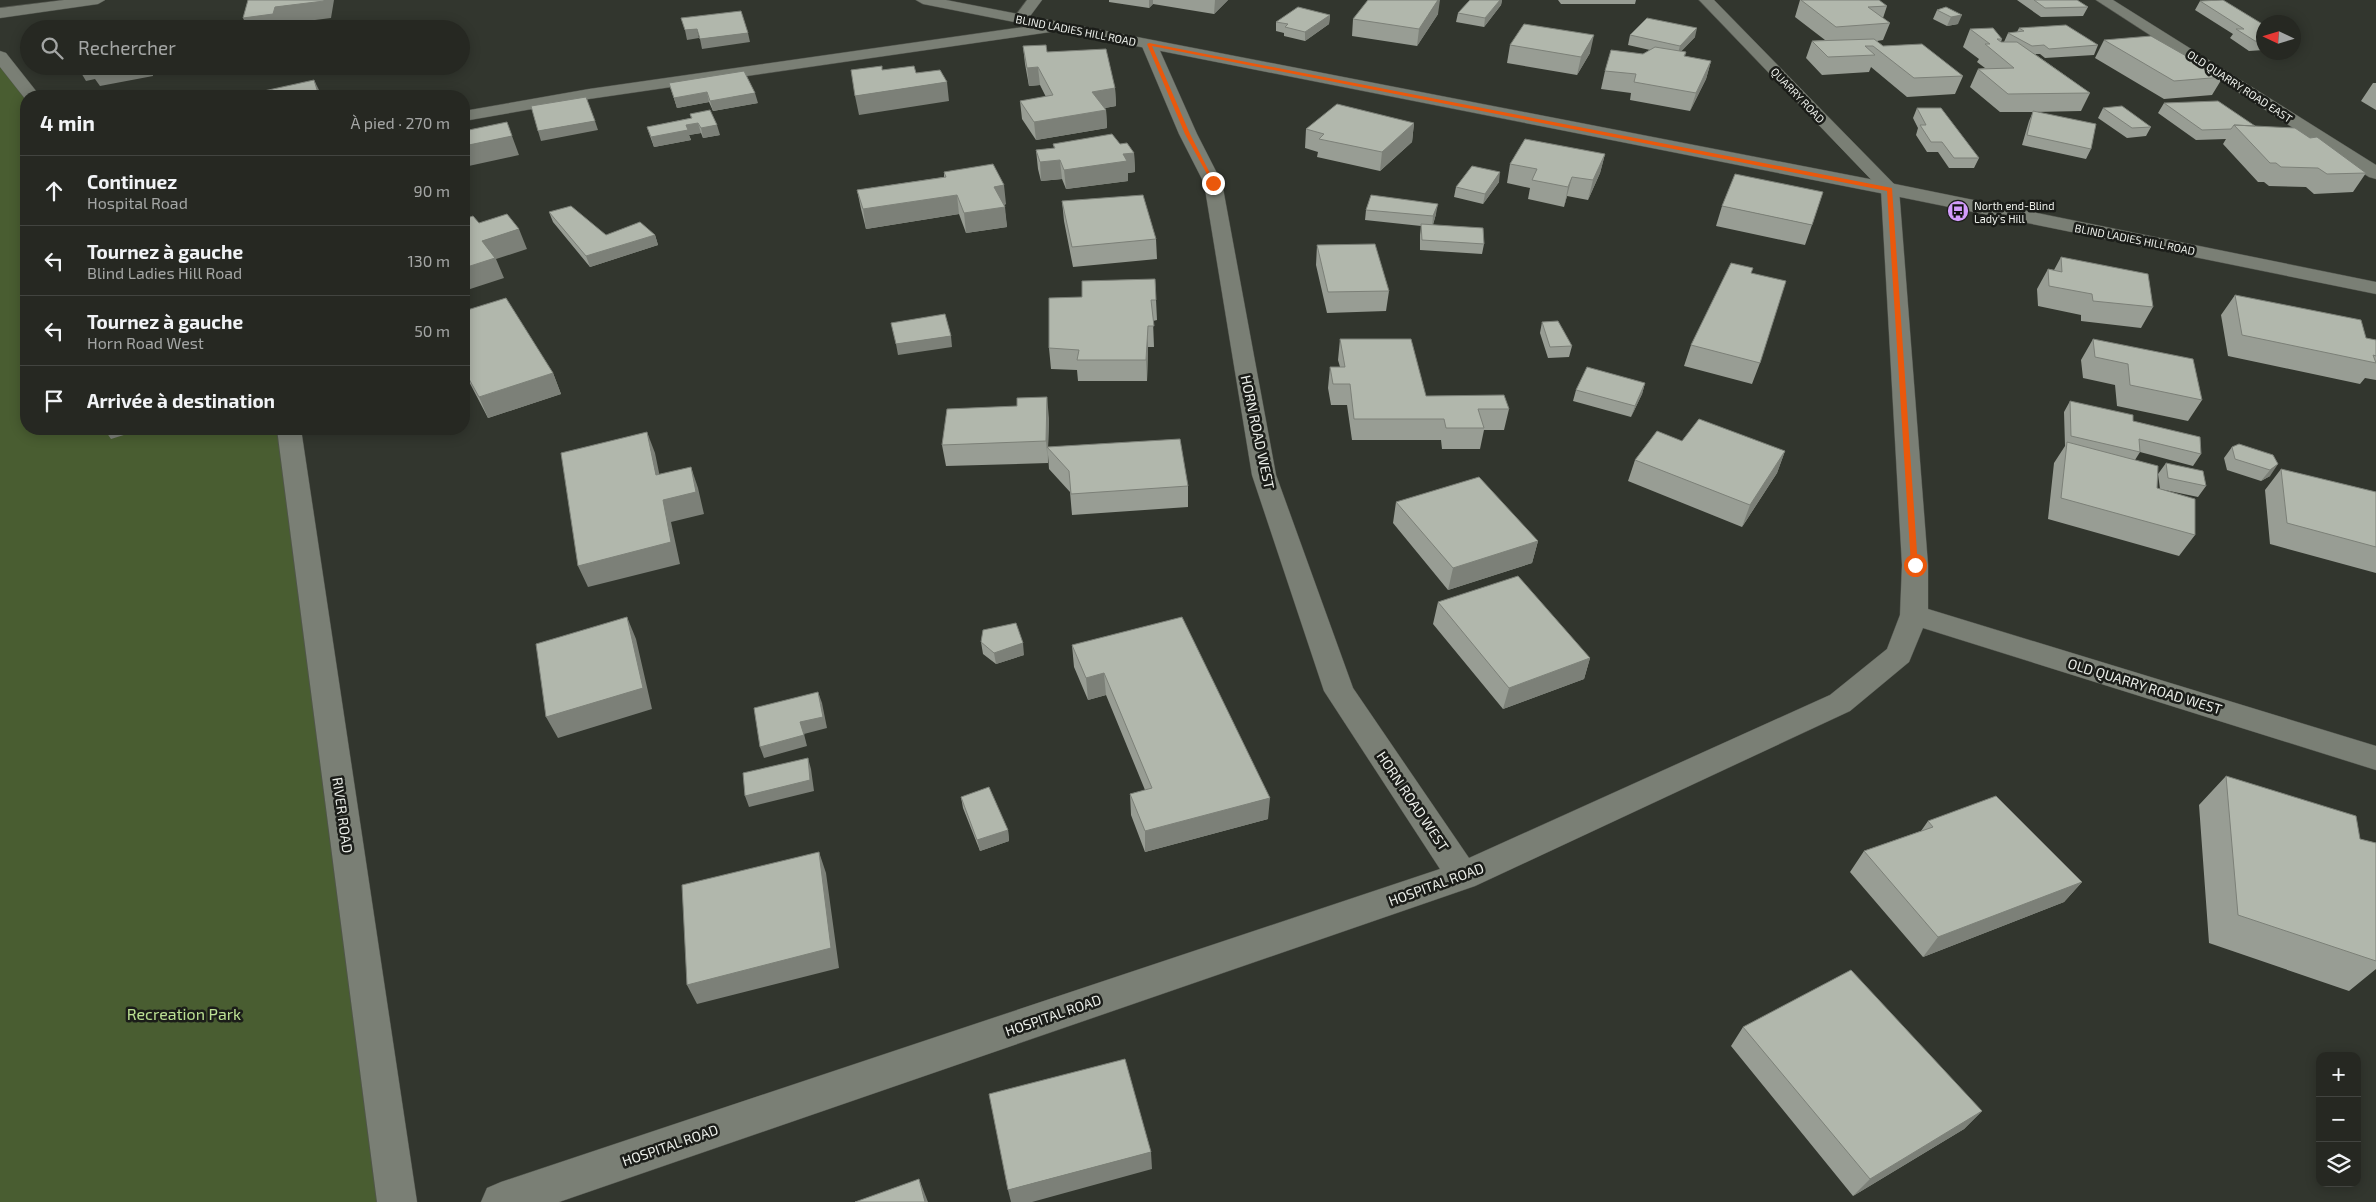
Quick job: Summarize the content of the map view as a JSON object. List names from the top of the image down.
{
  "streets": {
    "street": [
      "BLIND LADIES HILL ROAD",
      "OLD QUARRY ROAD EAST",
      "QUARRY ROAD",
      "HORN ROAD WEST",
      "OLD QUARRY ROAD WEST",
      "RIVER ROAD",
      "HOSPITAL ROAD"
    ]
  },
  "crossings": [
    ["BLIND LADIES HILL ROAD", "QUARRY ROAD"],
    ["BLIND LADIES HILL ROAD", "HORN ROAD WEST"],
    ["BLIND LADIES HILL ROAD", "HOSPITAL ROAD"],
    ["QUARRY ROAD", "HOSPITAL ROAD"],
    ["HORN ROAD WEST", "HOSPITAL ROAD"],
    ["OLD QUARRY ROAD WEST", "HOSPITAL ROAD"]
  ],
  "parks": ["Recreation Park"],
  "places": {
    "bus stop": ["North end-Blind Lady's Hill"]
  },
  "north": "left",
  "page": {
    "search": "Rechercher",
    "heading": ["4 min", "À pied · 270 m"],
    "list": [
      ["Continuez", "Hospital Road", "90 m"],
      ["Tournez à gauche", "Blind Ladies Hill Road", "130 m"],
      ["Tournez à gauche", "Horn Road West", "50 m"],
      "Arrivée à destination"
    ],
    "map_buttons": ["+", "−"]
  }
}
